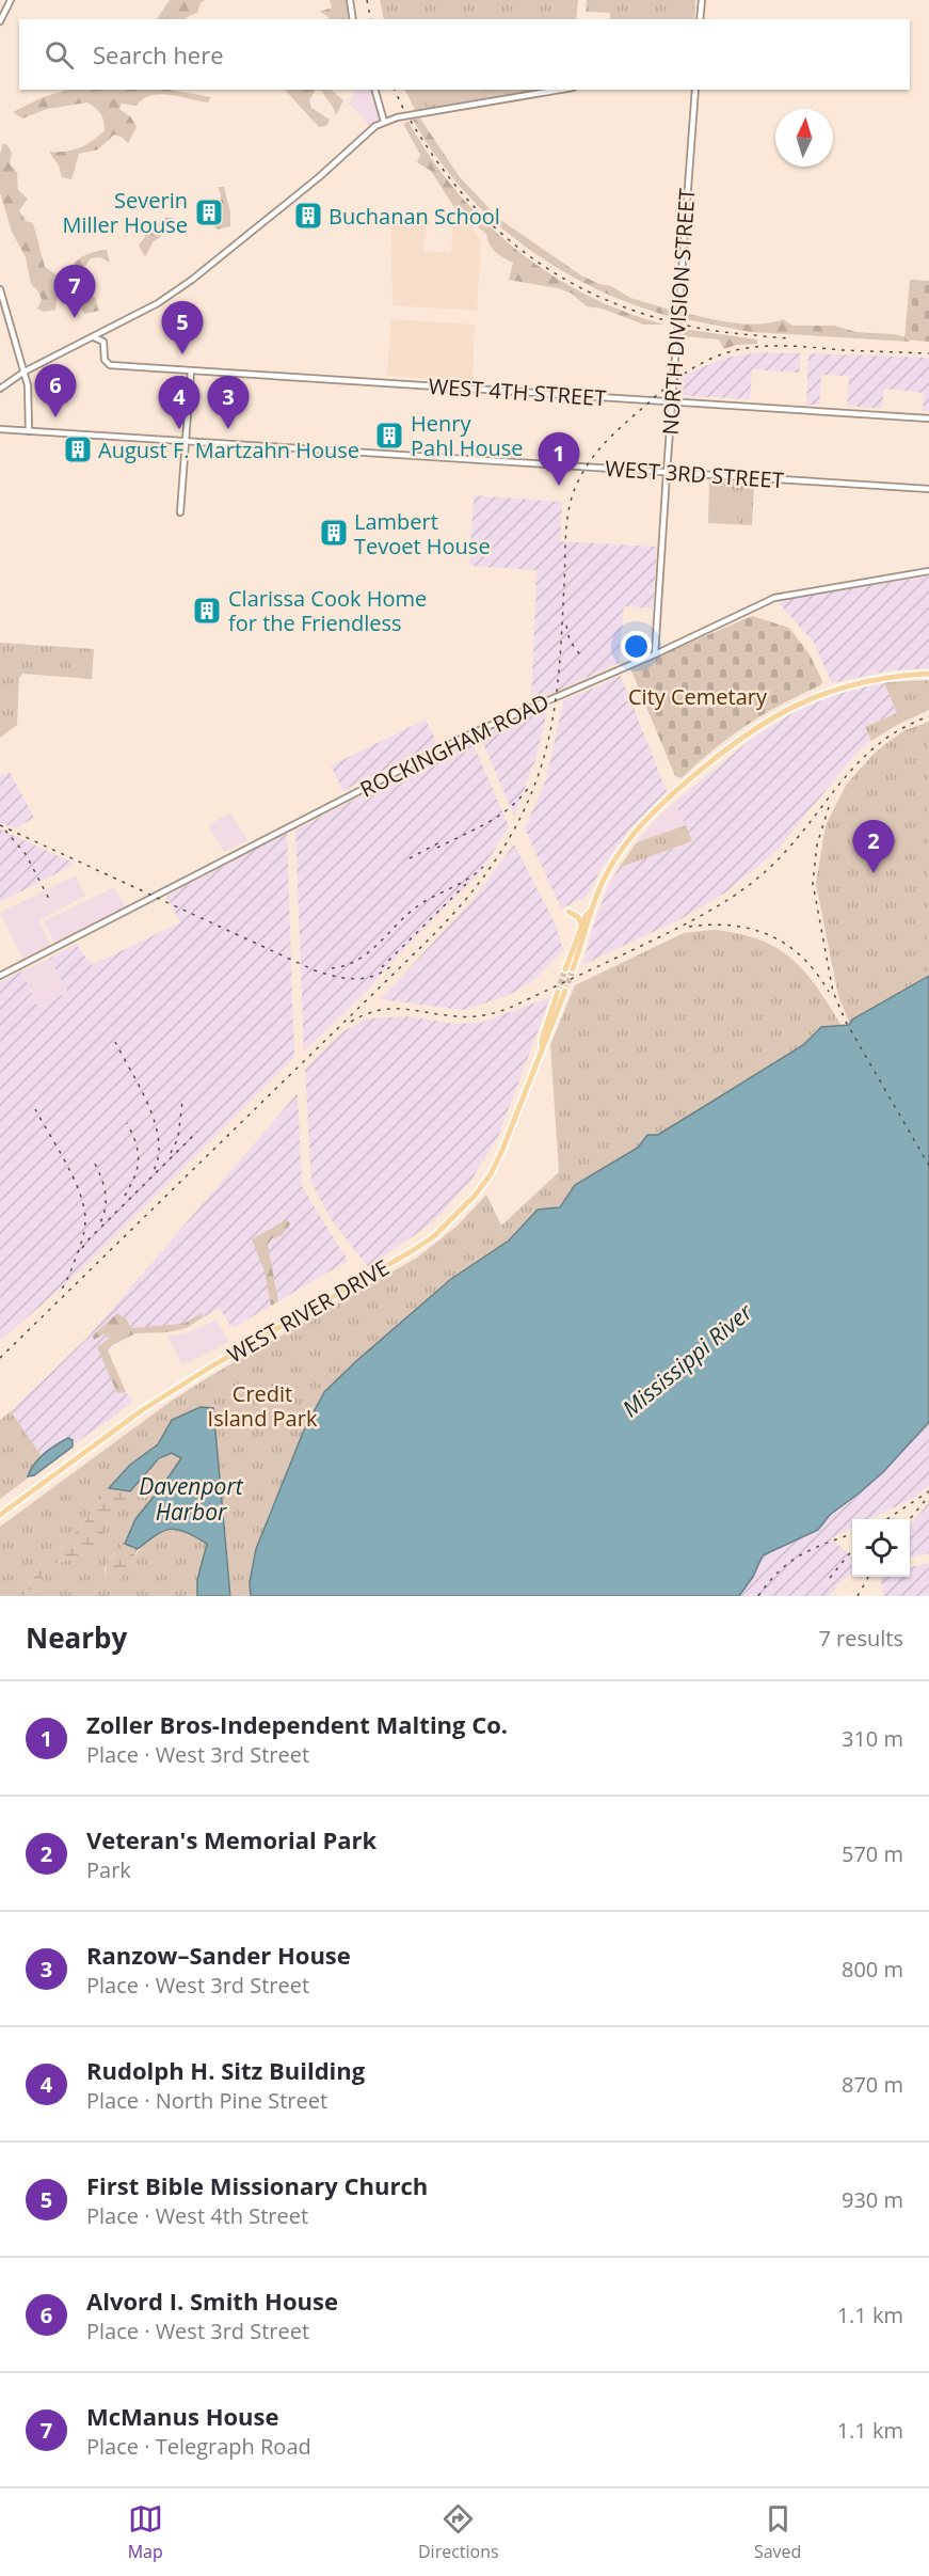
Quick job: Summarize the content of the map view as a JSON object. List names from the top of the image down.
{
  "streets": {
    "main road": ["WEST RIVER DRIVE"],
    "street": [
      "NORTH DIVISION STREET",
      "WEST 4TH STREET",
      "WEST 3RD STREET",
      "ROCKINGHAM ROAD"
    ]
  },
  "crossings": [
    ["NORTH DIVISION STREET", "WEST 4TH STREET"],
    ["NORTH DIVISION STREET", "WEST 3RD STREET"],
    ["NORTH DIVISION STREET", "ROCKINGHAM ROAD"]
  ],
  "water": ["Mississippi River", "Davenport Harbor"],
  "parks": ["City Cemetary", "Credit Island Park"],
  "places": {
    "building": [
      "Severin Miller House",
      "Buchanan School",
      "Henry Pahl House",
      "August F. Martzahn House",
      "Lambert Tevoet House",
      "Clarissa Cook Home for the Friendless"
    ]
  },
  "north": "top",
  "page": {
    "search": "Search here",
    "pins": [
      "7",
      "5",
      "6",
      "3",
      "4",
      "1",
      "2"
    ],
    "heading": ["Nearby", "7 results"],
    "list": [
      {
        "mark": "1",
        "name": "Zoller Bros-Independent Malting Co.",
        "note": "Place · West 3rd Street",
        "value": "310 m"
      },
      {
        "mark": "2",
        "name": "Veteran's Memorial Park",
        "note": "Park",
        "value": "570 m"
      },
      {
        "mark": "3",
        "name": "Ranzow–Sander House",
        "note": "Place · West 3rd Street",
        "value": "800 m"
      },
      {
        "mark": "4",
        "name": "Rudolph H. Sitz Building",
        "note": "Place · North Pine Street",
        "value": "870 m"
      },
      {
        "mark": "5",
        "name": "First Bible Missionary Church",
        "note": "Place · West 4th Street",
        "value": "930 m"
      },
      {
        "mark": "6",
        "name": "Alvord I. Smith House",
        "note": "Place · West 3rd Street",
        "value": "1.1 km"
      },
      {
        "mark": "7",
        "name": "McManus House",
        "note": "Place · Telegraph Road",
        "value": "1.1 km"
      }
    ],
    "nav": ["Map", "Directions", "Saved"]
  }
}
